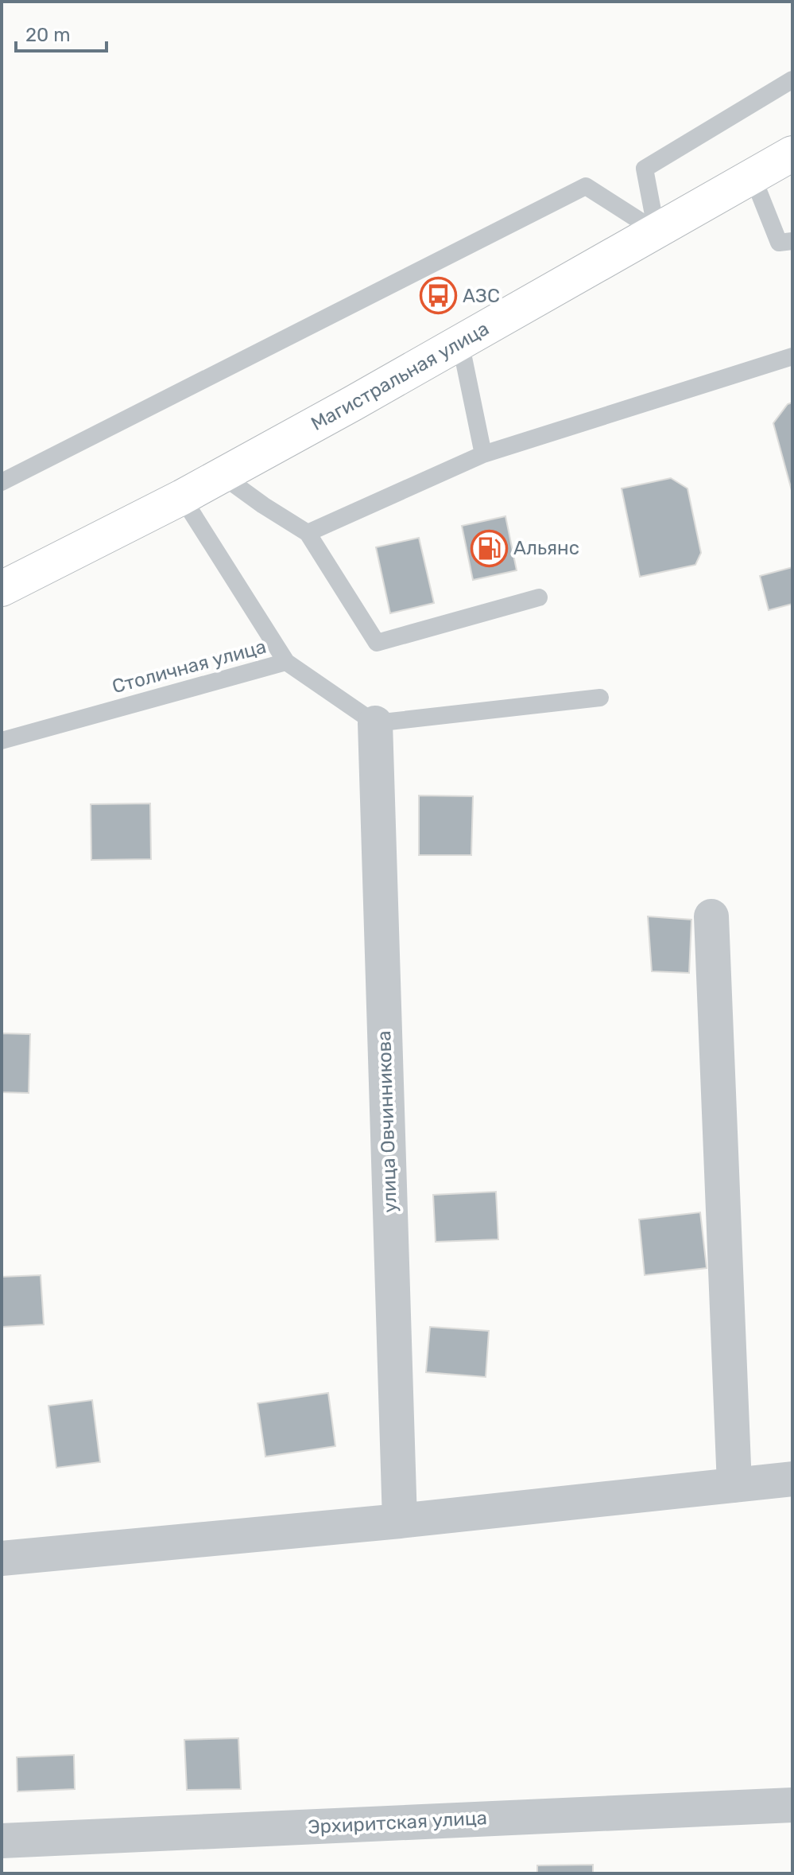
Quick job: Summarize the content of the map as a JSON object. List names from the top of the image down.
{
  "streets": {
    "highway": ["Магистральная улица"],
    "street": ["улица Овчинникова", "Эрхиритская улица"],
    "lane": ["Столичная улица"]
  },
  "crossings": [
    ["Столичная улица", "улица Овчинникова"]
  ],
  "places": {
    "bus stop": ["АЗС"],
    "fuel station": ["Альянс"]
  },
  "scale_bar": "20 m"
}
